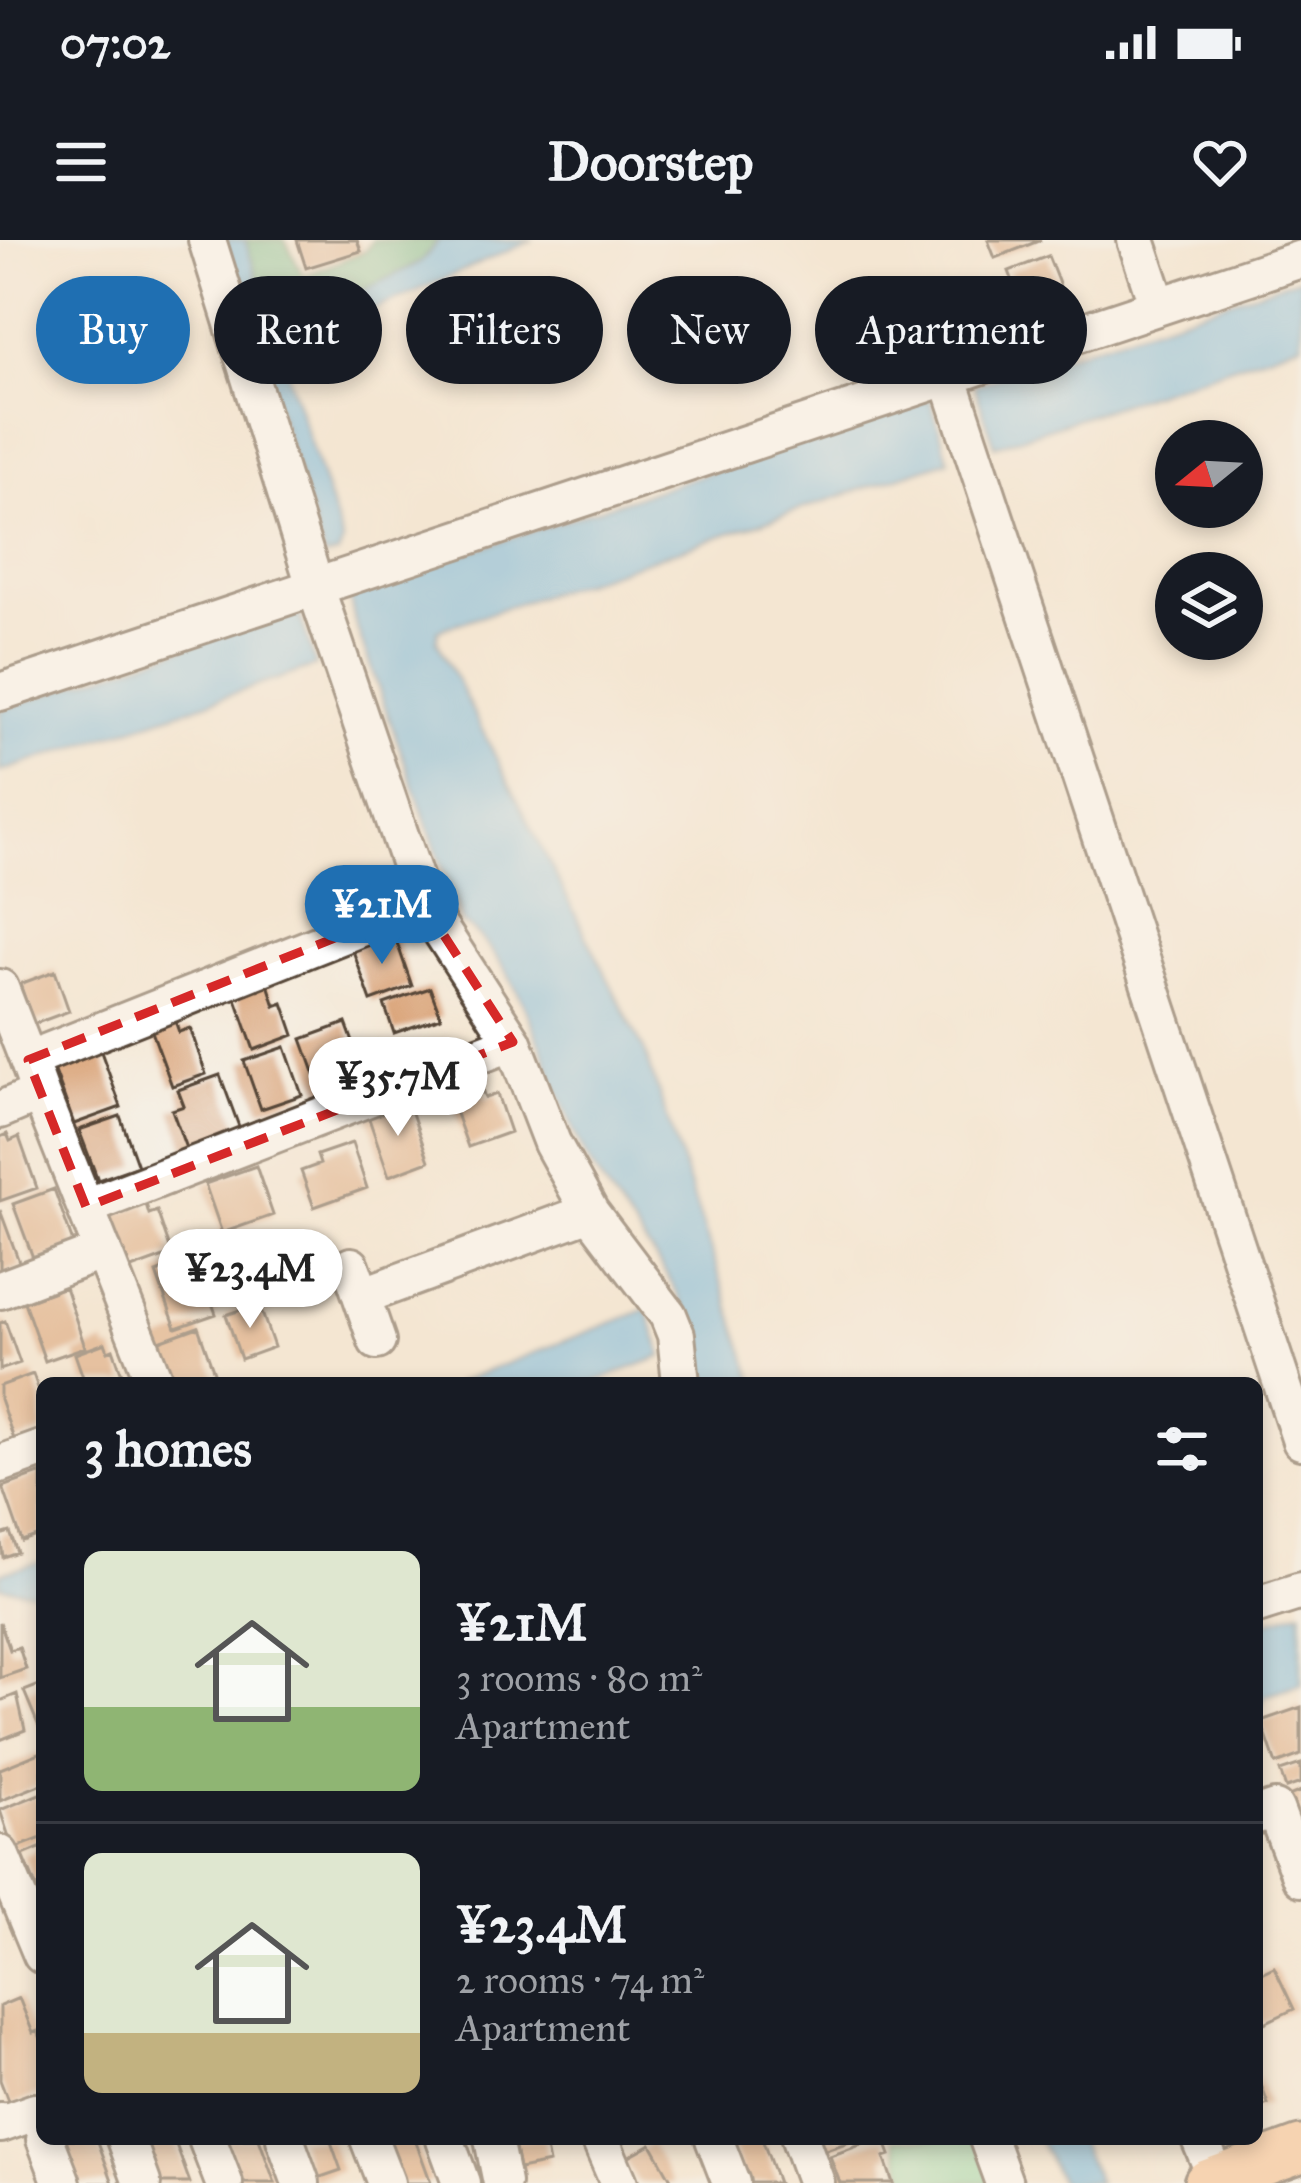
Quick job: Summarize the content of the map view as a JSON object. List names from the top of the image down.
{
  "north": "left",
  "page": {
    "status": "07:02",
    "header": "Doorstep",
    "chip": [
      "Buy",
      "Rent",
      "Filters",
      "New",
      "Apartment"
    ],
    "price": ["¥21M", "¥35.7M", "¥23.4M"],
    "heading": "3 homes",
    "list": [
      {
        "name": "¥21M",
        "note": "3 rooms · 80 m² · Apartment"
      },
      {
        "name": "¥23.4M",
        "note": "2 rooms · 74 m² · Apartment"
      }
    ]
  }
}
